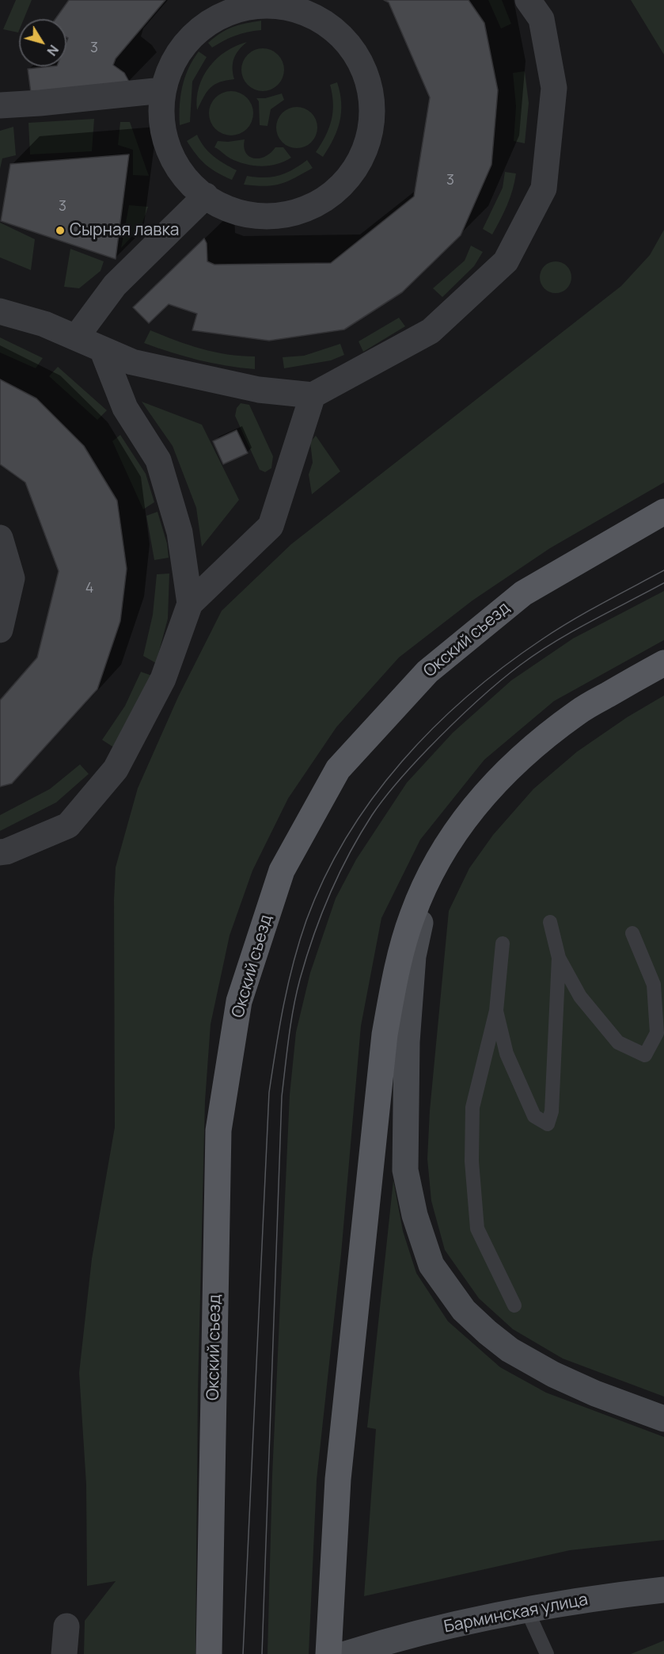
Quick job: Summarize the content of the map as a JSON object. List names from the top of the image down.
{
  "streets": {
    "main road": ["Окский съезд", "Барминская улица"]
  },
  "places": ["Сырная лавка"],
  "house_numbers": [
    "3",
    "3",
    "3",
    "4"
  ],
  "north": "bottom right"
}
